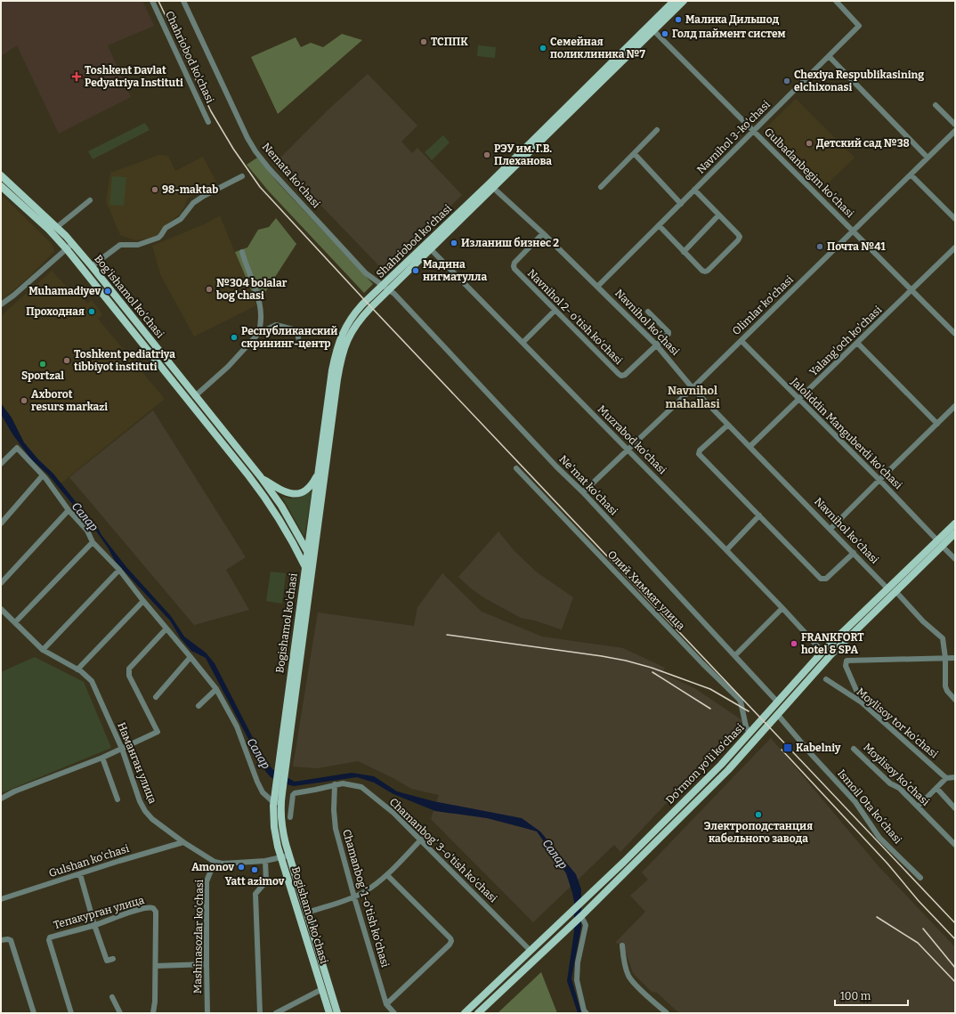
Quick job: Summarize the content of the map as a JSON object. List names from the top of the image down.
{
  "streets": {
    "main road": [
      "Shahriobod ko'chasi",
      "Bog'ishamol ko'chasi",
      "Bogishamol ko'chasi",
      "Do‘rmon yo‘li ko‘chasi"
    ],
    "street": [
      "Chahriobod ko'chasi",
      "Navnihol 3-ko'chasi",
      "Gulbadanbegim ko'chasi",
      "Nemata ko'chasi",
      "Olimlar ko'chasi",
      "Navnihol 2- o'tish ko'chasi",
      "Navnihol ko'chasi",
      "Yalang'och ko'chasi",
      "Jaloliddin Manguberdi ko'chasi",
      "Muzrabod ko'chasi",
      "Ne'mat ko'chasi",
      "Олий Химмат улица",
      "Moylisoy tor ko'chasi",
      "Наманган улица",
      "Moylisoy koʻchasi",
      "Ismoil Ota koʻchasi",
      "Chamanbog' 3-o'tish ko'chasi",
      "Gulshan ko'chasi",
      "Chamanbog' 1-o'tish ko'chasi",
      "Тепакурган улица",
      "Mashinasozlar ko'chasi"
    ]
  },
  "crossings": [
    ["Navnihol 3-ko'chasi", "Gulbadanbegim ko'chasi"],
    ["Navnihol 3-ko'chasi", "Navnihol ko'chasi"],
    ["Gulbadanbegim ko'chasi", "Shahriobod ko'chasi"],
    ["Gulbadanbegim ko'chasi", "Olimlar ko'chasi"],
    ["Gulbadanbegim ko'chasi", "Yalang'och ko'chasi"],
    ["Nemata ko'chasi", "Shahriobod ko'chasi"],
    ["Nemata ko'chasi", "Ne'mat ko'chasi"],
    ["Shahriobod ko'chasi", "Bog'ishamol ko'chasi"],
    ["Shahriobod ko'chasi", "Navnihol ko'chasi"],
    ["Shahriobod ko'chasi", "Muzrabod ko'chasi"],
    ["Shahriobod ko'chasi", "Ne'mat ko'chasi"],
    ["Shahriobod ko'chasi", "Bogishamol ko'chasi"],
    ["Bog'ishamol ko'chasi", "Bogishamol ko'chasi"],
    ["Olimlar ko'chasi", "Navnihol ko'chasi"],
    ["Olimlar ko'chasi", "Jaloliddin Manguberdi ko'chasi"],
    ["Olimlar ko'chasi", "Muzrabod ko'chasi"],
    ["Olimlar ko'chasi", "Ne'mat ko'chasi"],
    ["Navnihol 2- o'tish ko'chasi", "Navnihol ko'chasi"],
    ["Navnihol ko'chasi", "Yalang'och ko'chasi"],
    ["Navnihol ko'chasi", "Do‘rmon yo‘li ko‘chasi"],
    ["Yalang'och ko'chasi", "Jaloliddin Manguberdi ko'chasi"],
    ["Jaloliddin Manguberdi ko'chasi", "Do‘rmon yo‘li ko‘chasi"],
    ["Muzrabod ko'chasi", "Do‘rmon yo‘li ko‘chasi"],
    ["Ne'mat ko'chasi", "Do‘rmon yo‘li ko‘chasi"],
    ["Олий Химмат улица", "Do‘rmon yo‘li ko‘chasi"],
    ["Bogishamol ko'chasi", "Наманган улица"],
    ["Наманган улица", "Gulshan ko'chasi"],
    ["Наманган улица", "Mashinasozlar ko'chasi"],
    ["Do‘rmon yo‘li ko‘chasi", "Ismoil Ota koʻchasi"],
    ["Do‘rmon yo‘li ko‘chasi", "Chamanbog' 3-o'tish ko'chasi"],
    ["Chamanbog' 3-o'tish ko'chasi", "Chamanbog' 1-o'tish ko'chasi"]
  ],
  "districts": ["Navnihol mahallasi"],
  "water": ["Салар"],
  "places": {
    "other": [
      "Малика Дильшод",
      "Голд паймент систем",
      "ТСППК",
      "Cемейная поликлиника №7",
      "Chexiya Respublikasining elchixonasi",
      "Детский сад №38",
      "РЭУ им. Г.В. Плеханова",
      "98-maktab",
      "Изланиш бизнес 2",
      "Почта №41",
      "Мадина нигматулла",
      "№304 bolalar bog'chasi",
      "Muhamadiyev",
      "Проходная",
      "Республиканский скрининг-центр",
      "Toshkent pediatriya tibbiyot instituti",
      "Sportzal",
      "Axborot resurs markazi",
      "FRANKFORT hotel & SPA",
      "Электроподстанция кабельного завода",
      "Amonov",
      "Yatt azimov"
    ],
    "health": ["Toshkent Davlat Pedyatriya Instituti"],
    "transit": ["Kabelniy"]
  },
  "scale_bar": "100 m"
}
